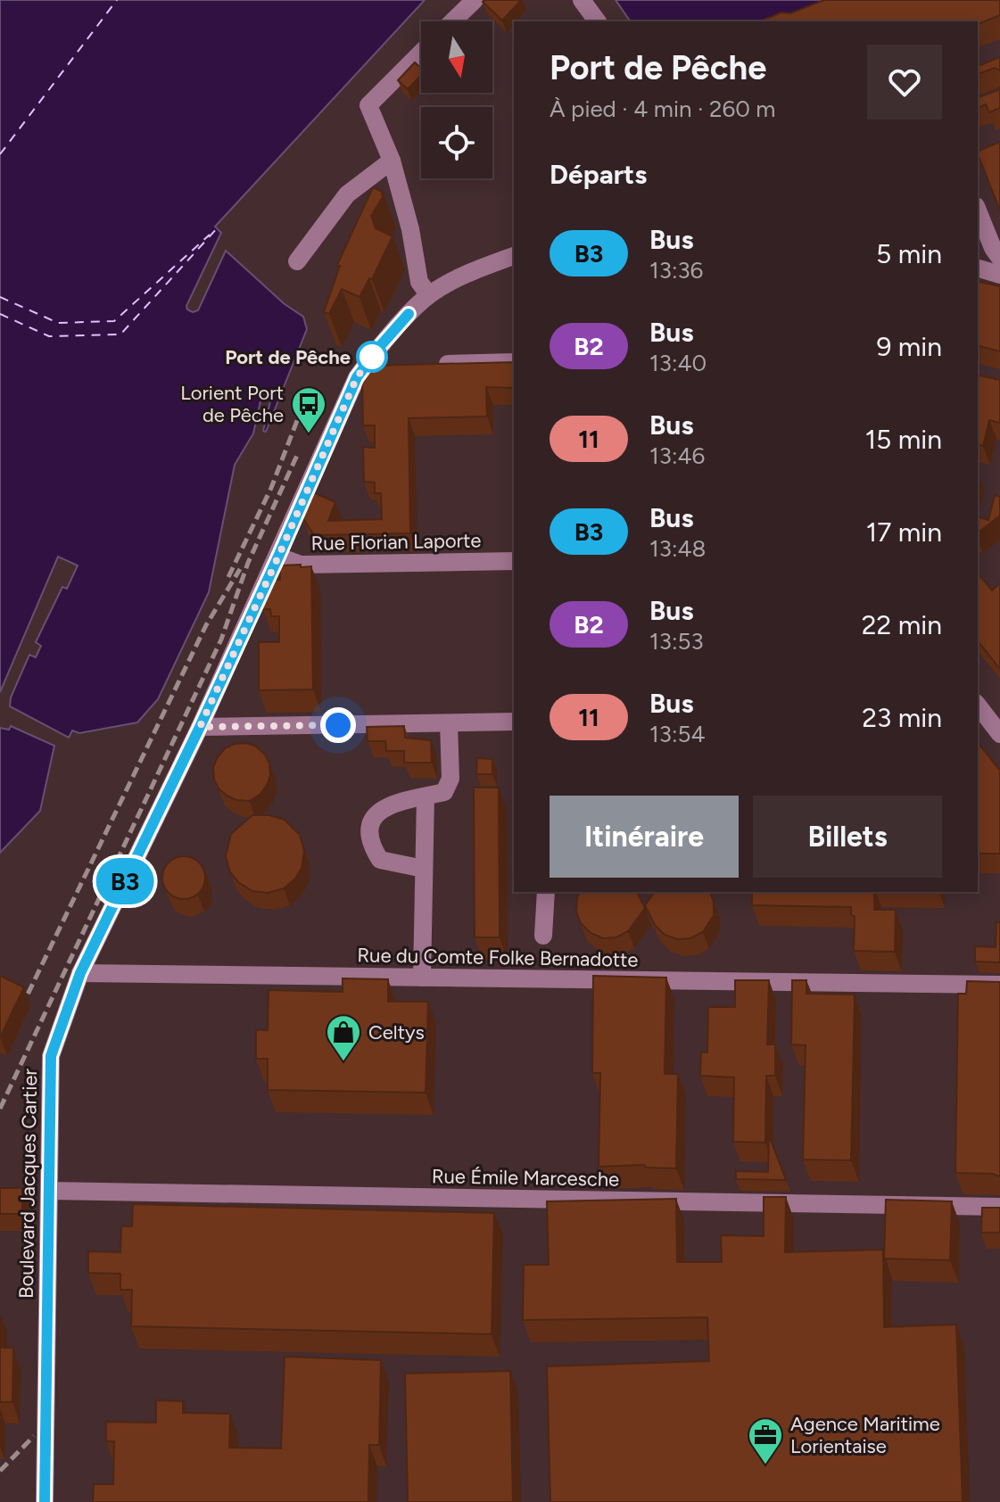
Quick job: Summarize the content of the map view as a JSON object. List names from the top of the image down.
{
  "streets": {
    "street": [
      "Rue Florian Laporte",
      "Rue du Comte Folke Bernadotte",
      "Rue Émile Marcesche",
      "Boulevard Jacques Cartier"
    ]
  },
  "crossings": [
    ["Rue Florian Laporte", "Boulevard Jacques Cartier"],
    ["Rue du Comte Folke Bernadotte", "Boulevard Jacques Cartier"],
    ["Rue Émile Marcesche", "Boulevard Jacques Cartier"]
  ],
  "places": {
    "other": ["Port de Pêche"],
    "bus stop": ["Lorient Port de Pêche"],
    "shop": ["Celtys"],
    "office": ["Agence Maritime Lorientaise"]
  },
  "lines": ["bus line B3"],
  "north": "bottom",
  "page": {
    "on_map": "B3",
    "heading": [
      ["Port de Pêche", "À pied · 4 min · 260 m"],
      "Départs"
    ],
    "list": [
      {
        "mark": "B3",
        "name": "Bus",
        "note": "13:36",
        "value": "5 min"
      },
      {
        "mark": "B2",
        "name": "Bus",
        "note": "13:40",
        "value": "9 min"
      },
      {
        "mark": "11",
        "name": "Bus",
        "note": "13:46",
        "value": "15 min"
      },
      {
        "mark": "B3",
        "name": "Bus",
        "note": "13:48",
        "value": "17 min"
      },
      {
        "mark": "B2",
        "name": "Bus",
        "note": "13:53",
        "value": "22 min"
      },
      {
        "mark": "11",
        "name": "Bus",
        "note": "13:54",
        "value": "23 min"
      }
    ],
    "buttons": ["Itinéraire", "Billets"]
  }
}
